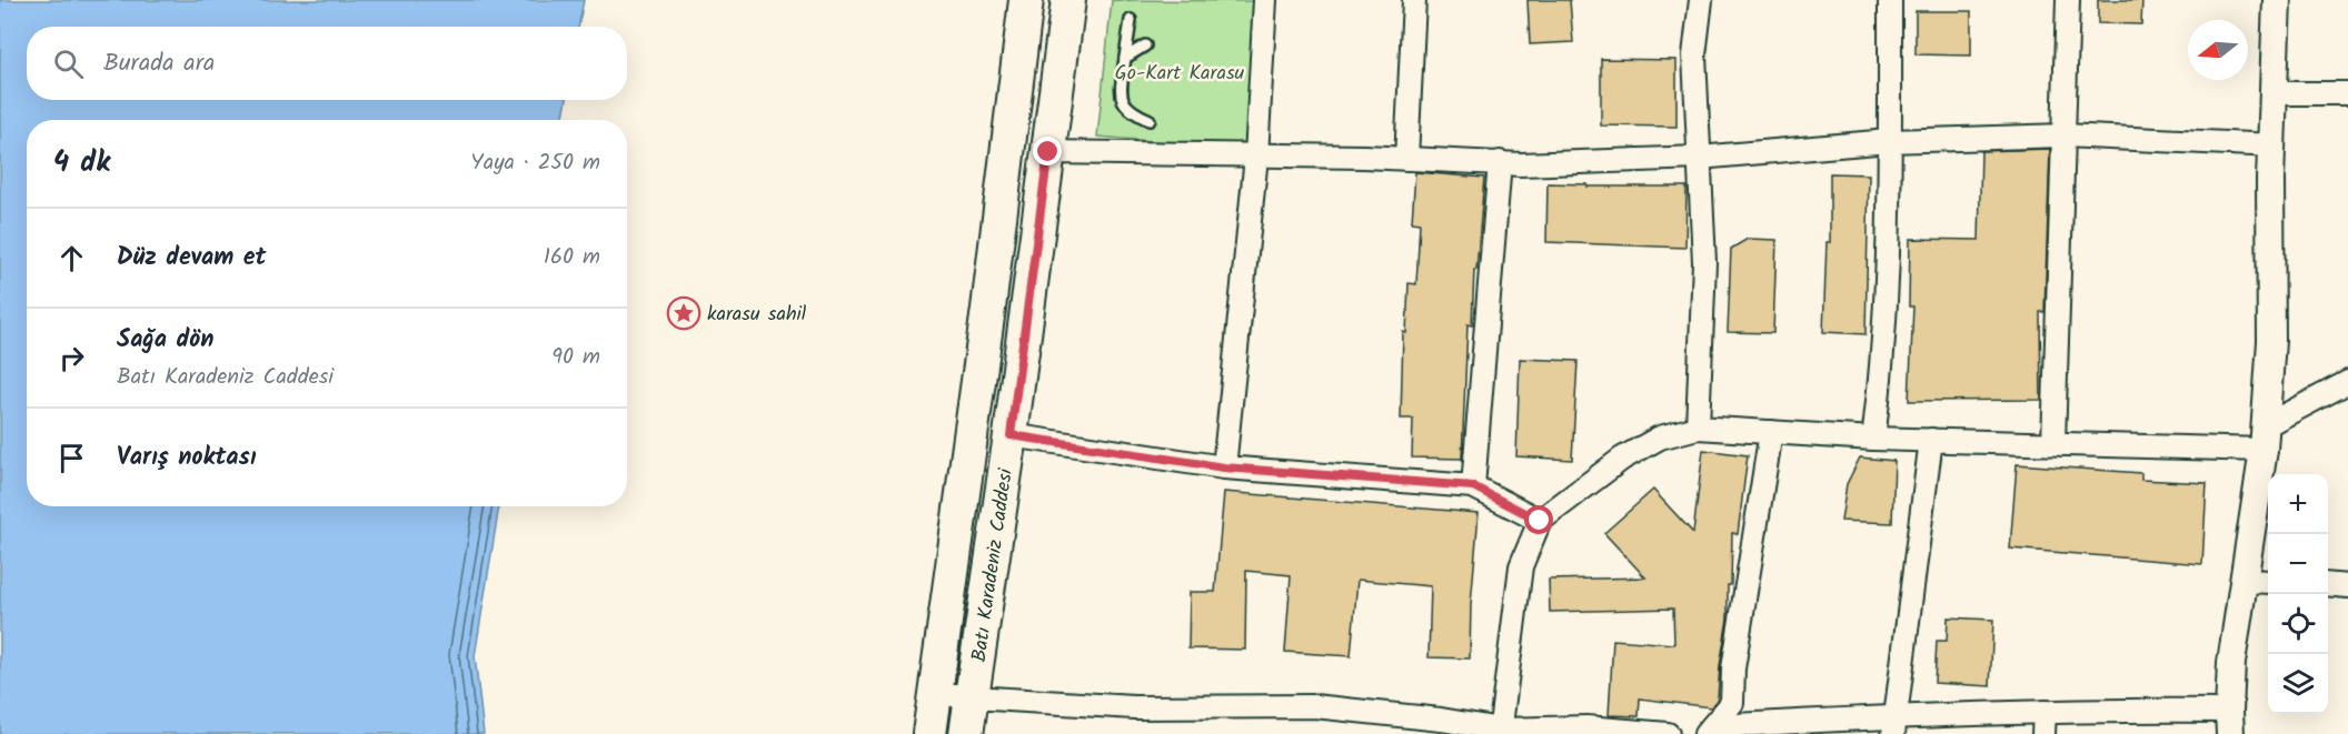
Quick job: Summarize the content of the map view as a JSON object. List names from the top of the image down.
{
  "streets": {
    "main road": ["Batı Karadeniz Caddesi"]
  },
  "parks": ["Go-Kart Karasu"],
  "places": {
    "place": ["karasu sahil"]
  },
  "north": "left",
  "page": {
    "search": "Burada ara",
    "heading": ["4 dk", "Yaya · 250 m"],
    "list": [
      ["Düz devam et", "160 m"],
      ["Sağa dön", "Batı Karadeniz Caddesi", "90 m"],
      "Varış noktası"
    ],
    "map_buttons": ["+", "−"]
  }
}
